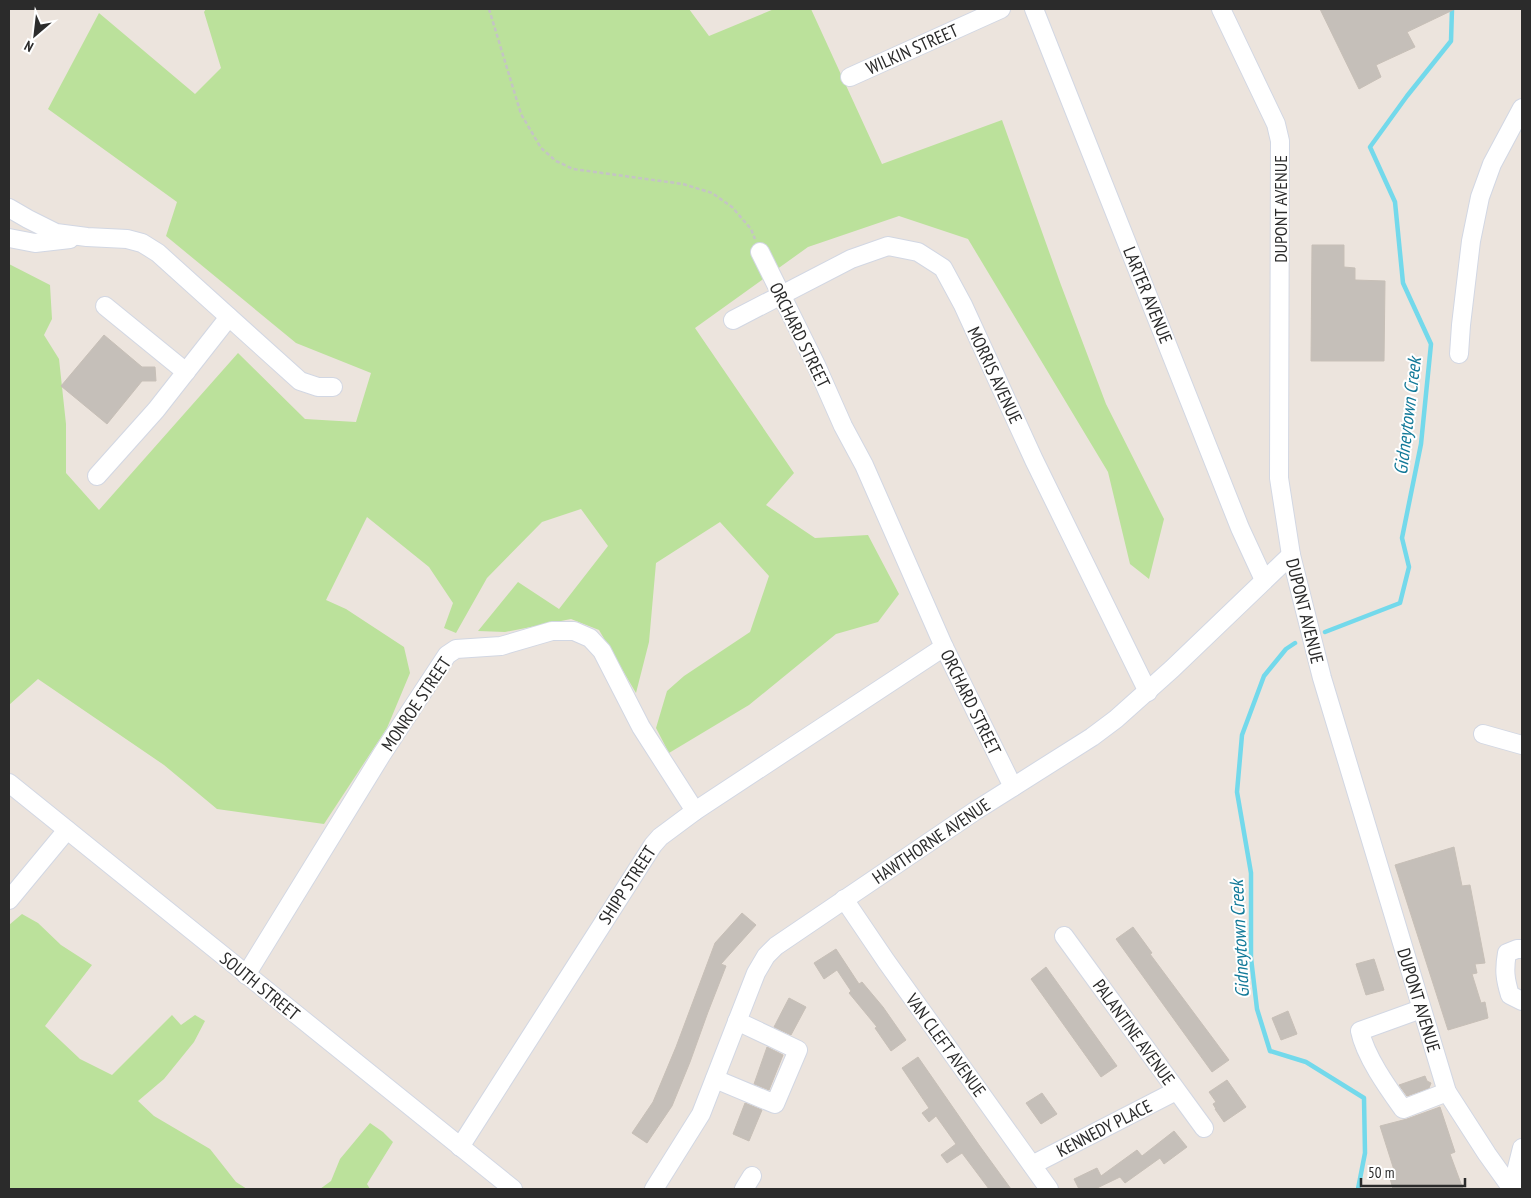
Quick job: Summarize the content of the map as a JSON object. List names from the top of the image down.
{
  "streets": {
    "street": [
      "WILKIN STREET",
      "DUPONT AVENUE",
      "LARTER AVENUE",
      "ORCHARD STREET",
      "MORRIS AVENUE",
      "MONROE STREET",
      "HAWTHORNE AVENUE",
      "SHIPP STREET",
      "SOUTH STREET",
      "PALANTINE AVENUE",
      "VAN CLEFT AVENUE",
      "KENNEDY PLACE"
    ]
  },
  "crossings": [
    ["DUPONT AVENUE", "HAWTHORNE AVENUE"],
    ["LARTER AVENUE", "HAWTHORNE AVENUE"],
    ["ORCHARD STREET", "MORRIS AVENUE"],
    ["ORCHARD STREET", "HAWTHORNE AVENUE"],
    ["ORCHARD STREET", "SHIPP STREET"],
    ["MORRIS AVENUE", "HAWTHORNE AVENUE"],
    ["MONROE STREET", "SHIPP STREET"],
    ["MONROE STREET", "SOUTH STREET"],
    ["HAWTHORNE AVENUE", "VAN CLEFT AVENUE"],
    ["SHIPP STREET", "SOUTH STREET"],
    ["PALANTINE AVENUE", "KENNEDY PLACE"],
    ["VAN CLEFT AVENUE", "KENNEDY PLACE"]
  ],
  "water": ["Gidneytown Creek"],
  "scale_bar": "50 m",
  "north": "bottom left"
}
